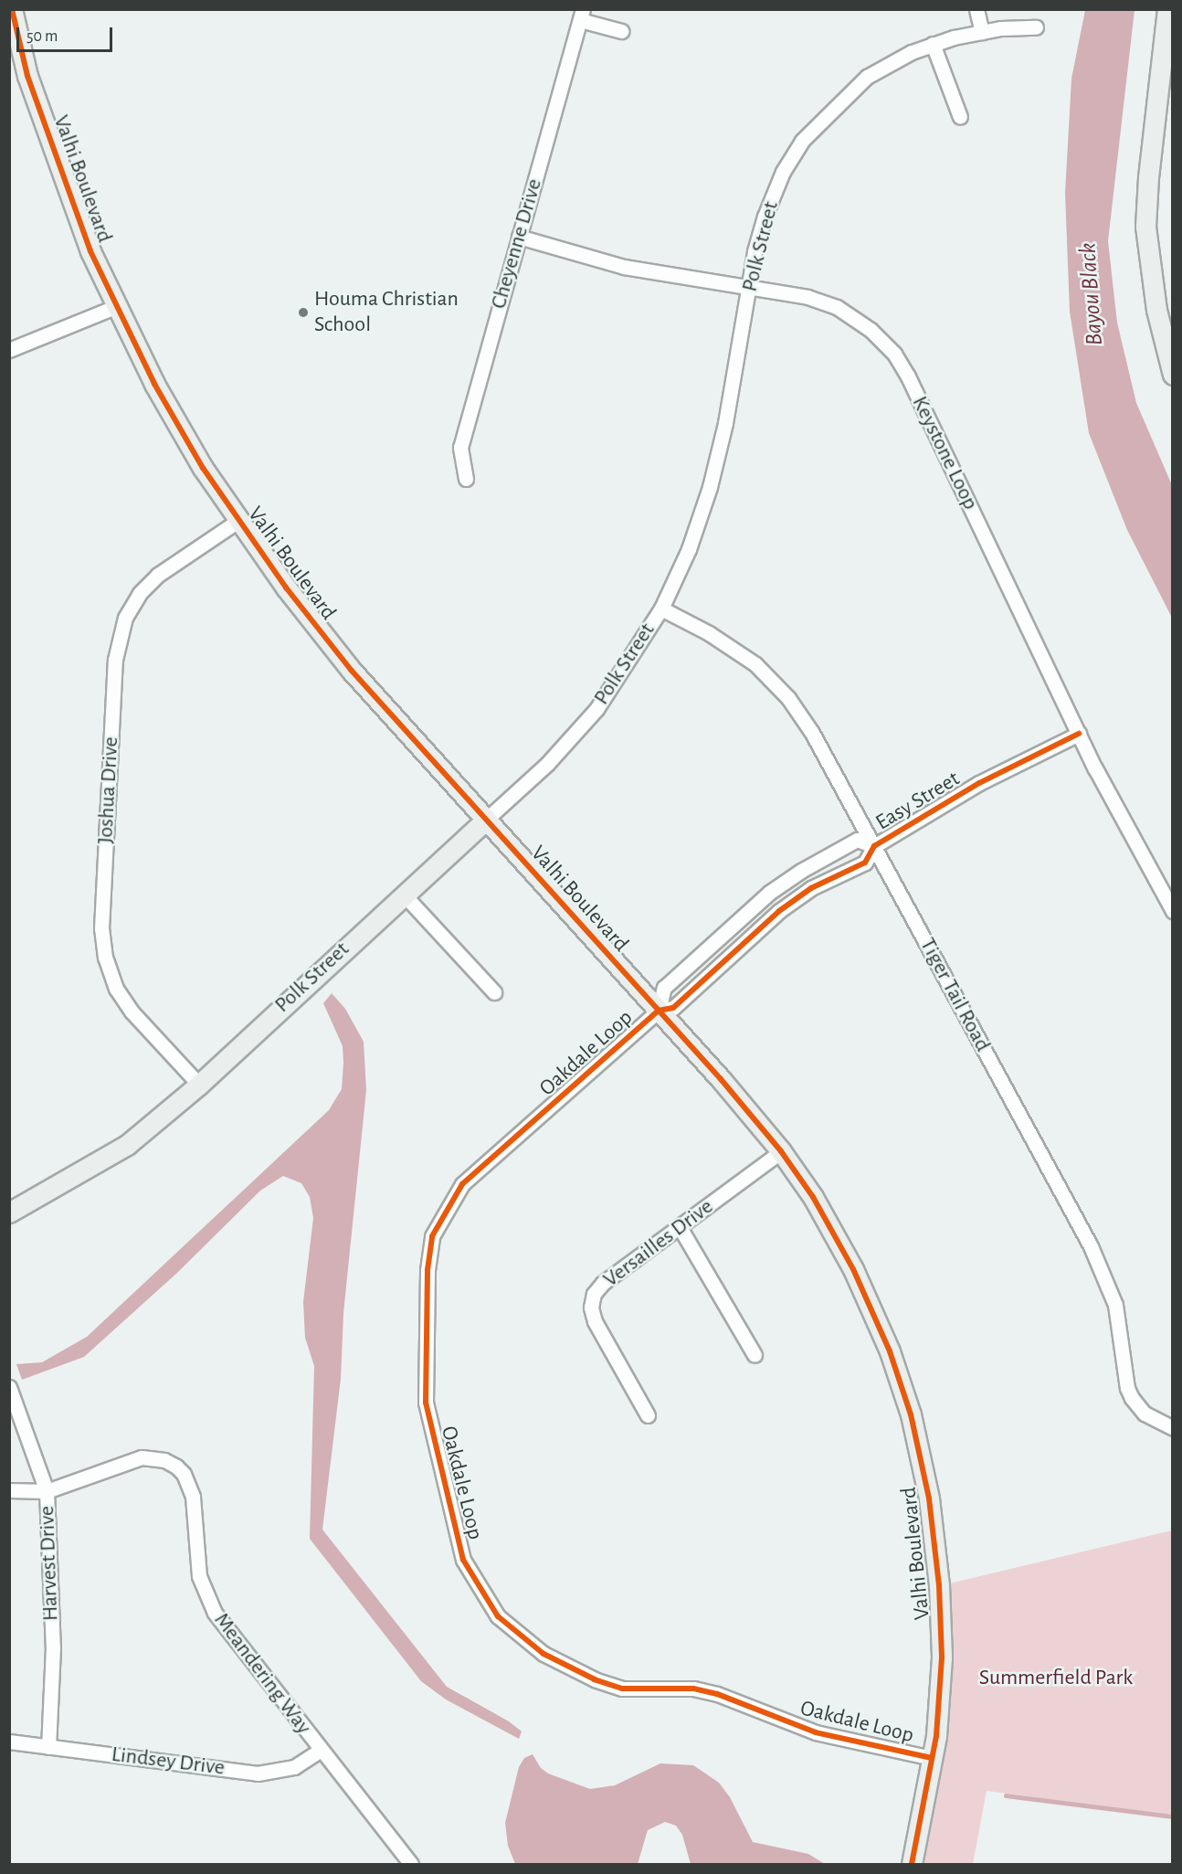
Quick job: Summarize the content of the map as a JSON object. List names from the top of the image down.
{
  "streets": {
    "street": [
      "Valhi Boulevard",
      "Cheyenne Drive",
      "Polk Street",
      "Keystone Loop",
      "Joshua Drive",
      "Easy Street",
      "Tiger Tail Road",
      "Oakdale Loop",
      "Versailles Drive",
      "Harvest Drive",
      "Meandering Way",
      "Lindsey Drive"
    ]
  },
  "crossings": [
    ["Valhi Boulevard", "Polk Street"],
    ["Valhi Boulevard", "Joshua Drive"],
    ["Valhi Boulevard", "Easy Street"],
    ["Valhi Boulevard", "Oakdale Loop"],
    ["Valhi Boulevard", "Versailles Drive"],
    ["Cheyenne Drive", "Keystone Loop"],
    ["Polk Street", "Keystone Loop"],
    ["Polk Street", "Joshua Drive"],
    ["Polk Street", "Tiger Tail Road"],
    ["Keystone Loop", "Easy Street"],
    ["Easy Street", "Tiger Tail Road"],
    ["Easy Street", "Oakdale Loop"],
    ["Harvest Drive", "Meandering Way"],
    ["Harvest Drive", "Lindsey Drive"],
    ["Meandering Way", "Lindsey Drive"]
  ],
  "water": ["Bayou Black"],
  "parks": ["Summerfield Park"],
  "places": ["Houma Christian School"],
  "scale_bar": "50 m"
}
